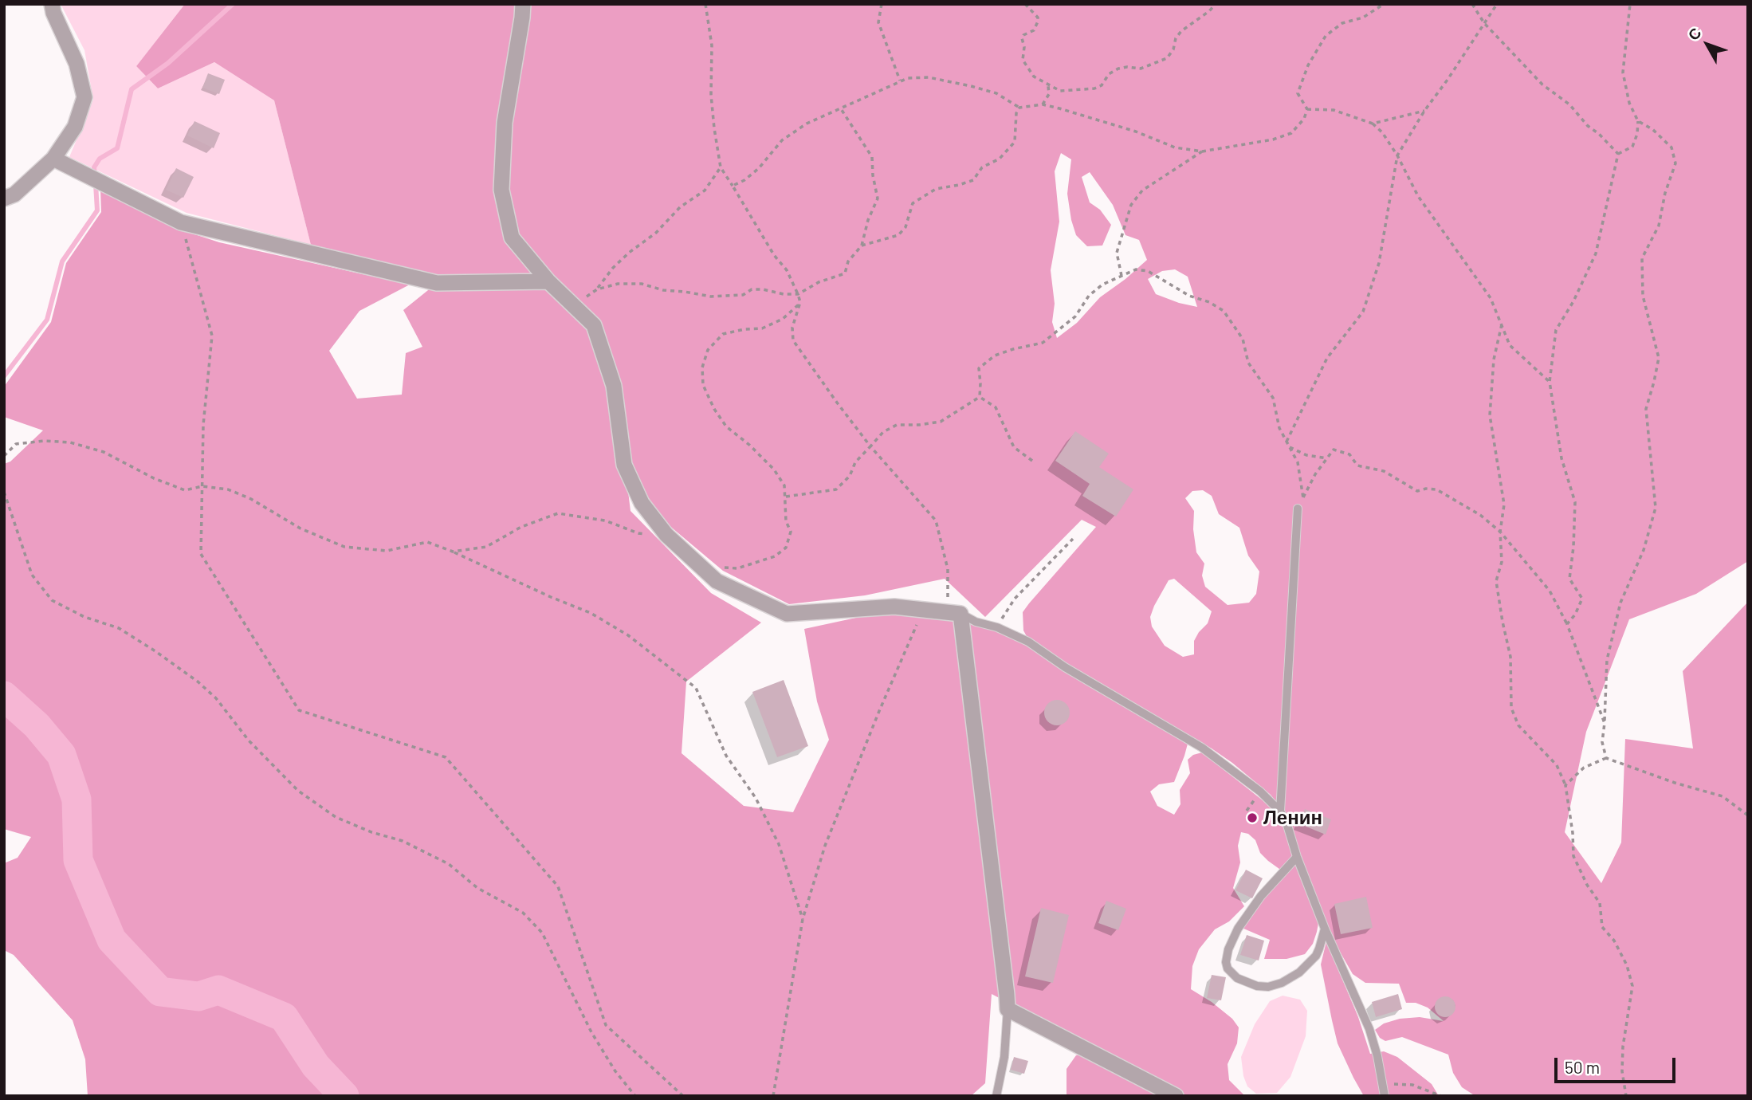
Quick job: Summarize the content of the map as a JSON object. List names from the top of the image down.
{
  "places": ["Ленин"],
  "scale_bar": "50 m",
  "north": "top left"
}
